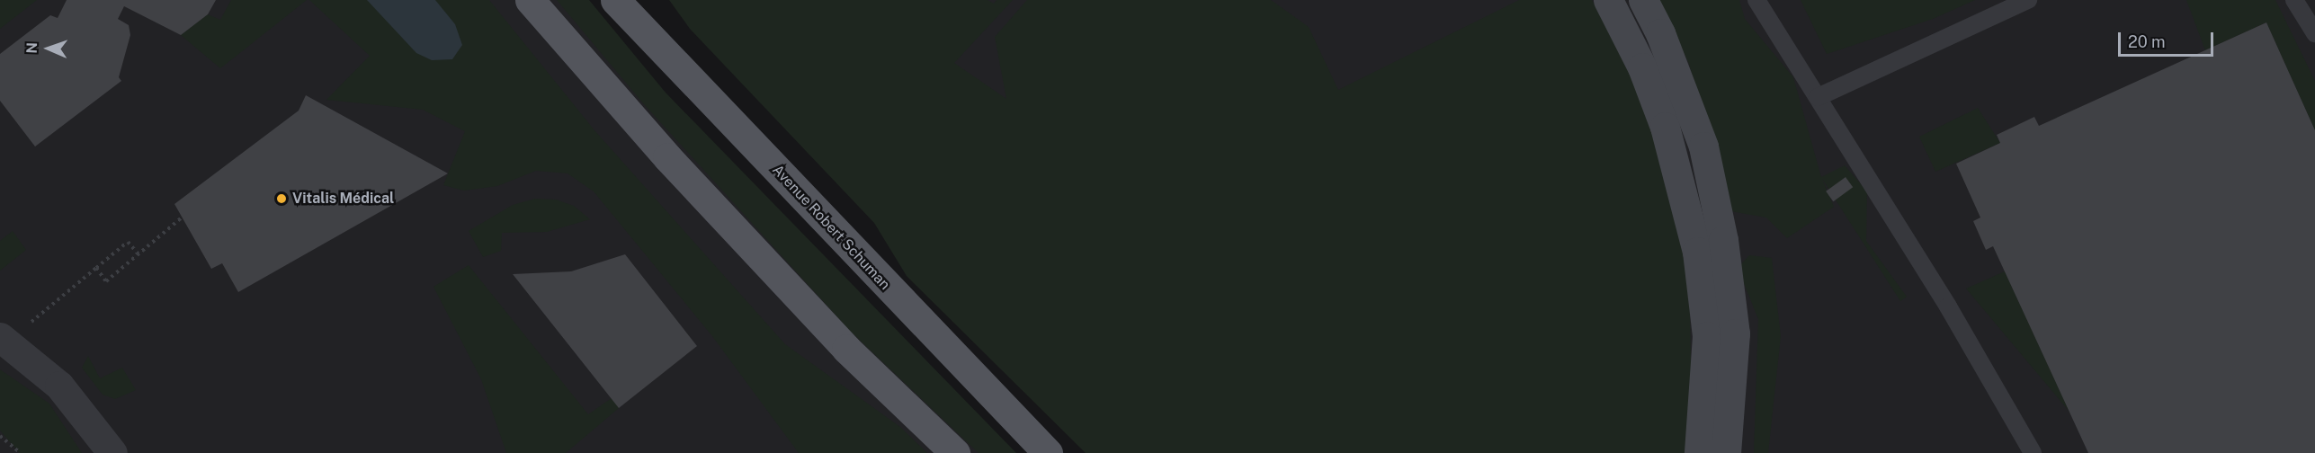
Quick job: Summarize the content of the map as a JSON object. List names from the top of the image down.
{
  "streets": {
    "main road": ["Avenue Robert Schuman"]
  },
  "places": ["Vitalis Médical"],
  "scale_bar": "20 m",
  "north": "left"
}
